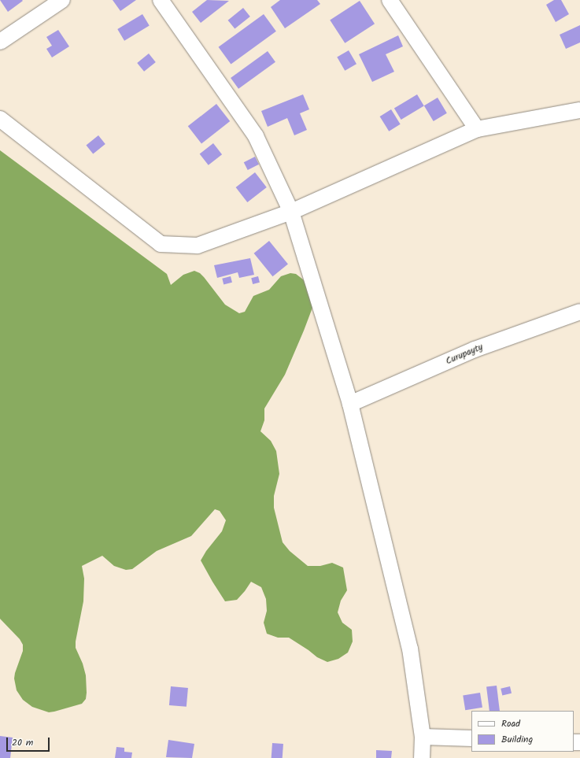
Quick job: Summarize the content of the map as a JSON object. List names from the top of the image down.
{
  "streets": {
    "street": ["Curupayty"]
  },
  "legend": ["Road", "Building"],
  "scale_bar": "20 m"
}
